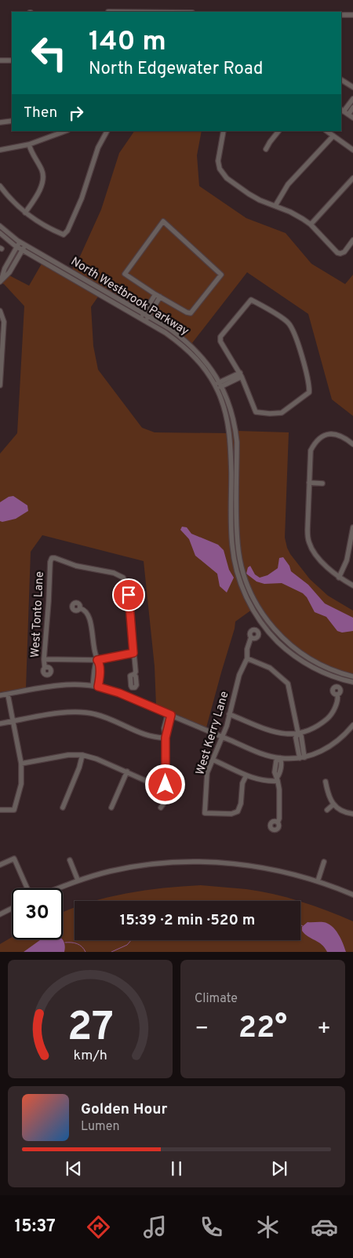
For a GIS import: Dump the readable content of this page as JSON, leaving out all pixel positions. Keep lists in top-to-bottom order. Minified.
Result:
{"streets":{"street":["North Westbrook Parkway","West Tonto Lane","West Kerry Lane"]},"page":{"turn":["140 m","North Edgewater Road"],"then":"Then","limit":"30","trip":"15:39 · 2 min · 520 m","tile":"Climate","heat":["−","22°","+"],"song":["Golden Hour","Lumen"],"tabs":"15:37","gauge":["27","km/h"]}}
